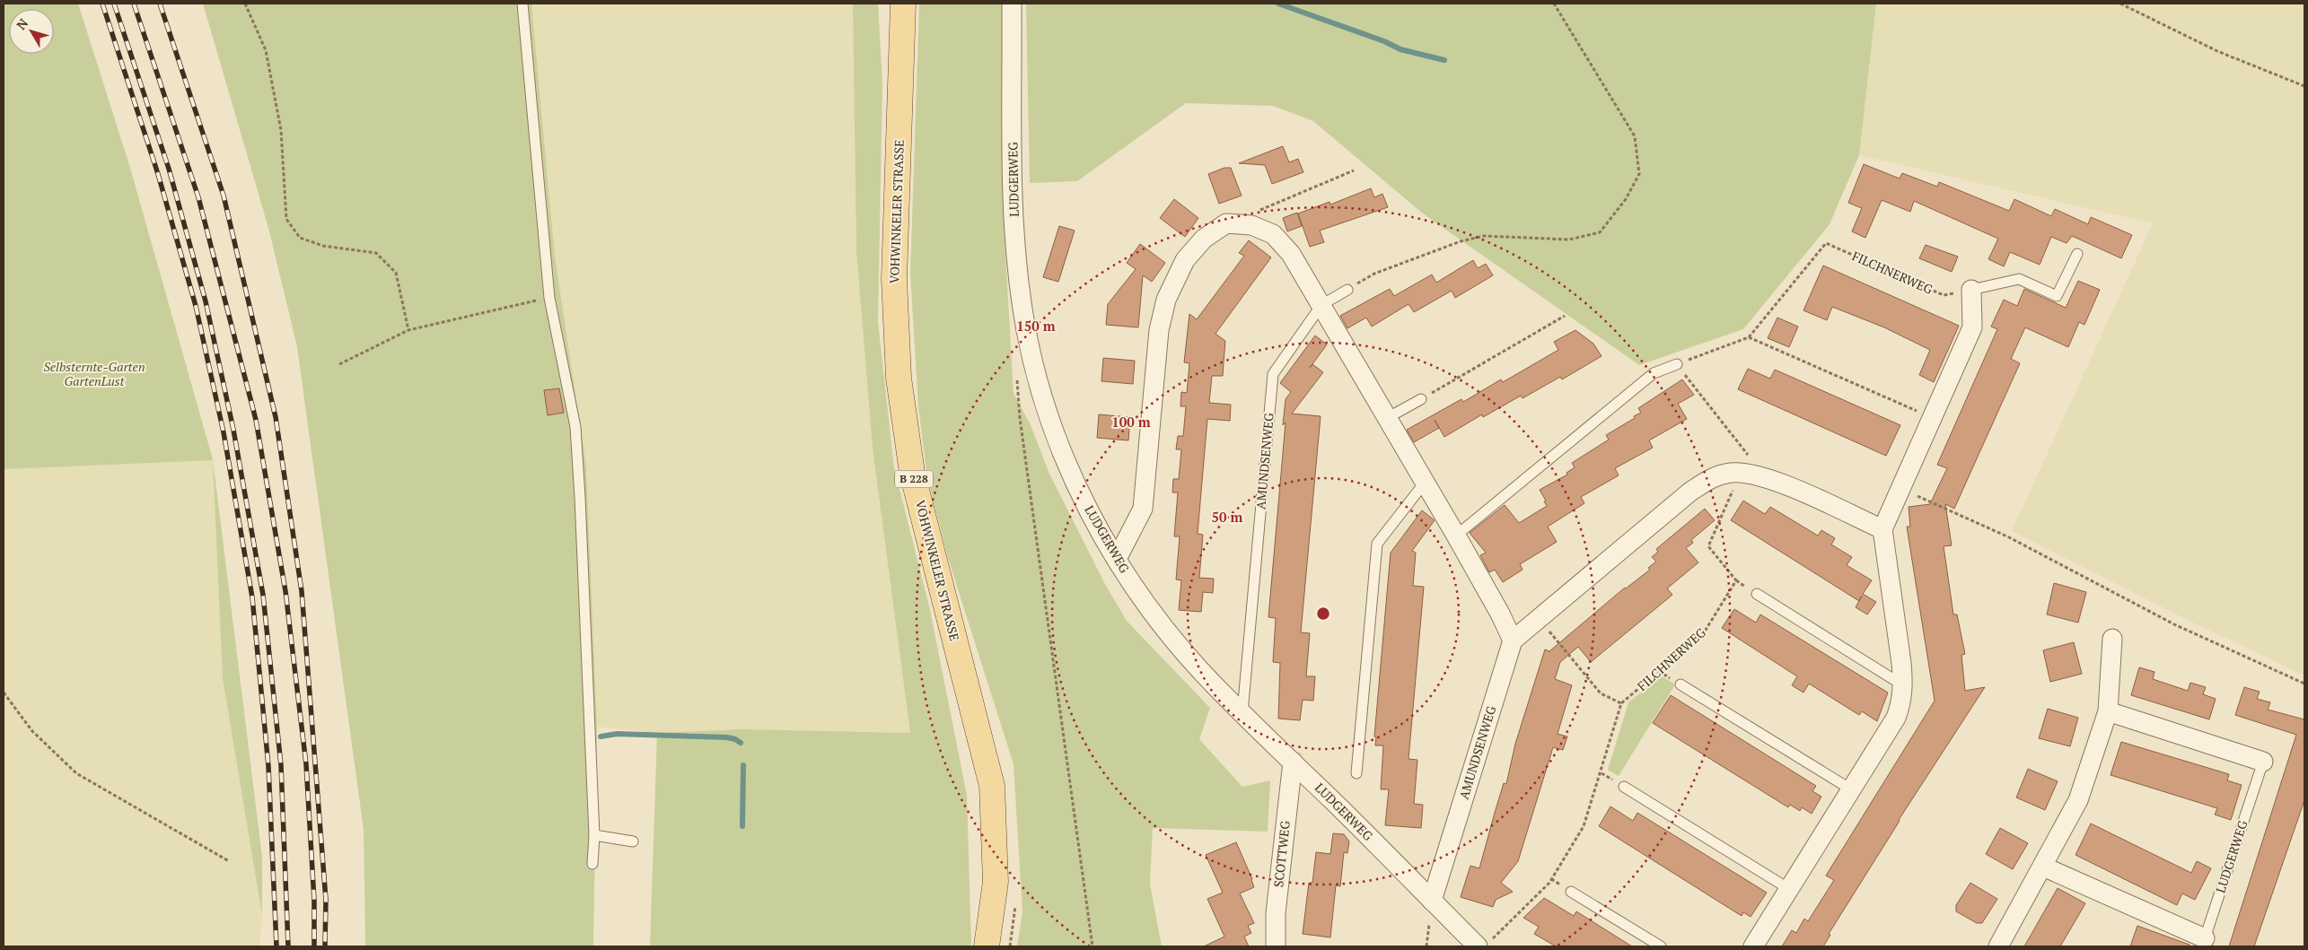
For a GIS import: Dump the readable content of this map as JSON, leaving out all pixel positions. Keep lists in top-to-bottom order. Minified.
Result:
{"streets":{"main road":["VOHWINKELER STRASSE","B 228"],"street":["LUDGERWEG","AMUNDSENWEG","SCOTTWEG"],"lane":["FILCHNERWEG"]},"crossings":[["LUDGERWEG","AMUNDSENWEG"],["LUDGERWEG","SCOTTWEG"]],"parks":["Selbsternte-Garten GartenLust"],"north":"top left","rings":["150 m","100 m","50 m"]}
